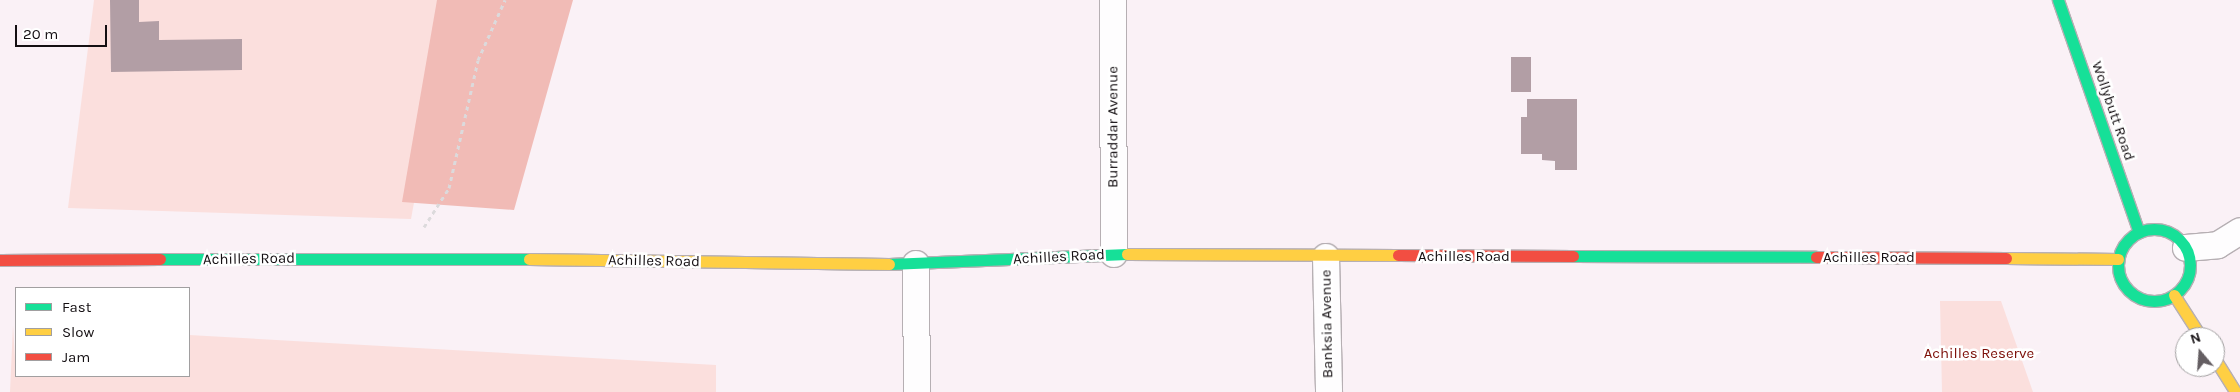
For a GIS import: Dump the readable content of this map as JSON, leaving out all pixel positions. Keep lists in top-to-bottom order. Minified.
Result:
{"streets":{"street":["Wollybutt Road","Burraddar Avenue","Achilles Road","Banksia Avenue"]},"crossings":[["Wollybutt Road","Achilles Road"],["Burraddar Avenue","Achilles Road"],["Achilles Road","Banksia Avenue"]],"parks":["Achilles Reserve"],"legend":["Fast","Slow","Jam"],"scale_bar":"20 m","north":"top"}
